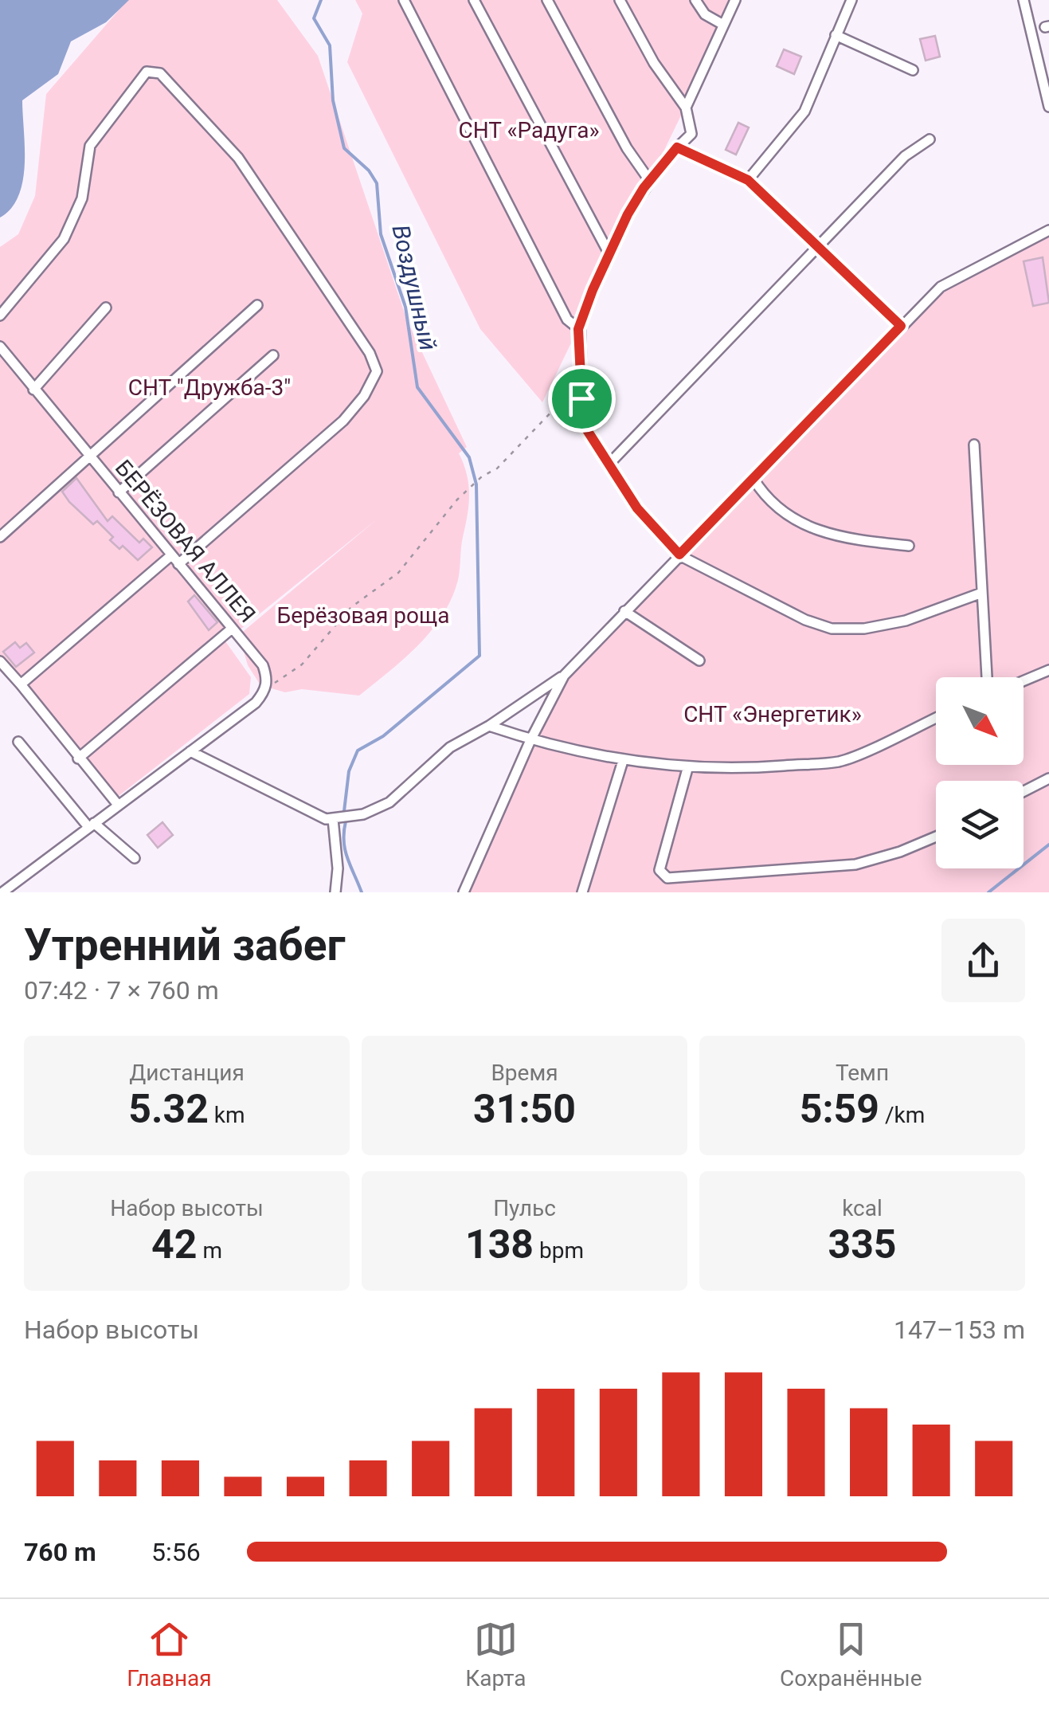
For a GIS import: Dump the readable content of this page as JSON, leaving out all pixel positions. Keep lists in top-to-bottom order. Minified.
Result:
{"streets":{"street":["БЕРЁЗОВАЯ АЛЛЕЯ"]},"water":["Воздушный"],"parks":["СНТ «Радуга»","СНТ \"Дружба-3\"","Берёзовая роща","СНТ «Энергетик»"],"north":"bottom right","page":{"heading":["Утренний забег","07:42 · 7 × 760 m"],"stats":[["Дистанция","5.32 km"],["Время","31:50"],["Темп","5:59 /km"],["Набор высоты","42 m"],["Пульс","138 bpm"],["kcal","335"]],"chart":["Набор высоты","147–153 m"],"list":[{"name":"760 m","note":"5:56"}],"tabs":["Главная","Карта","Сохранённые"]}}
